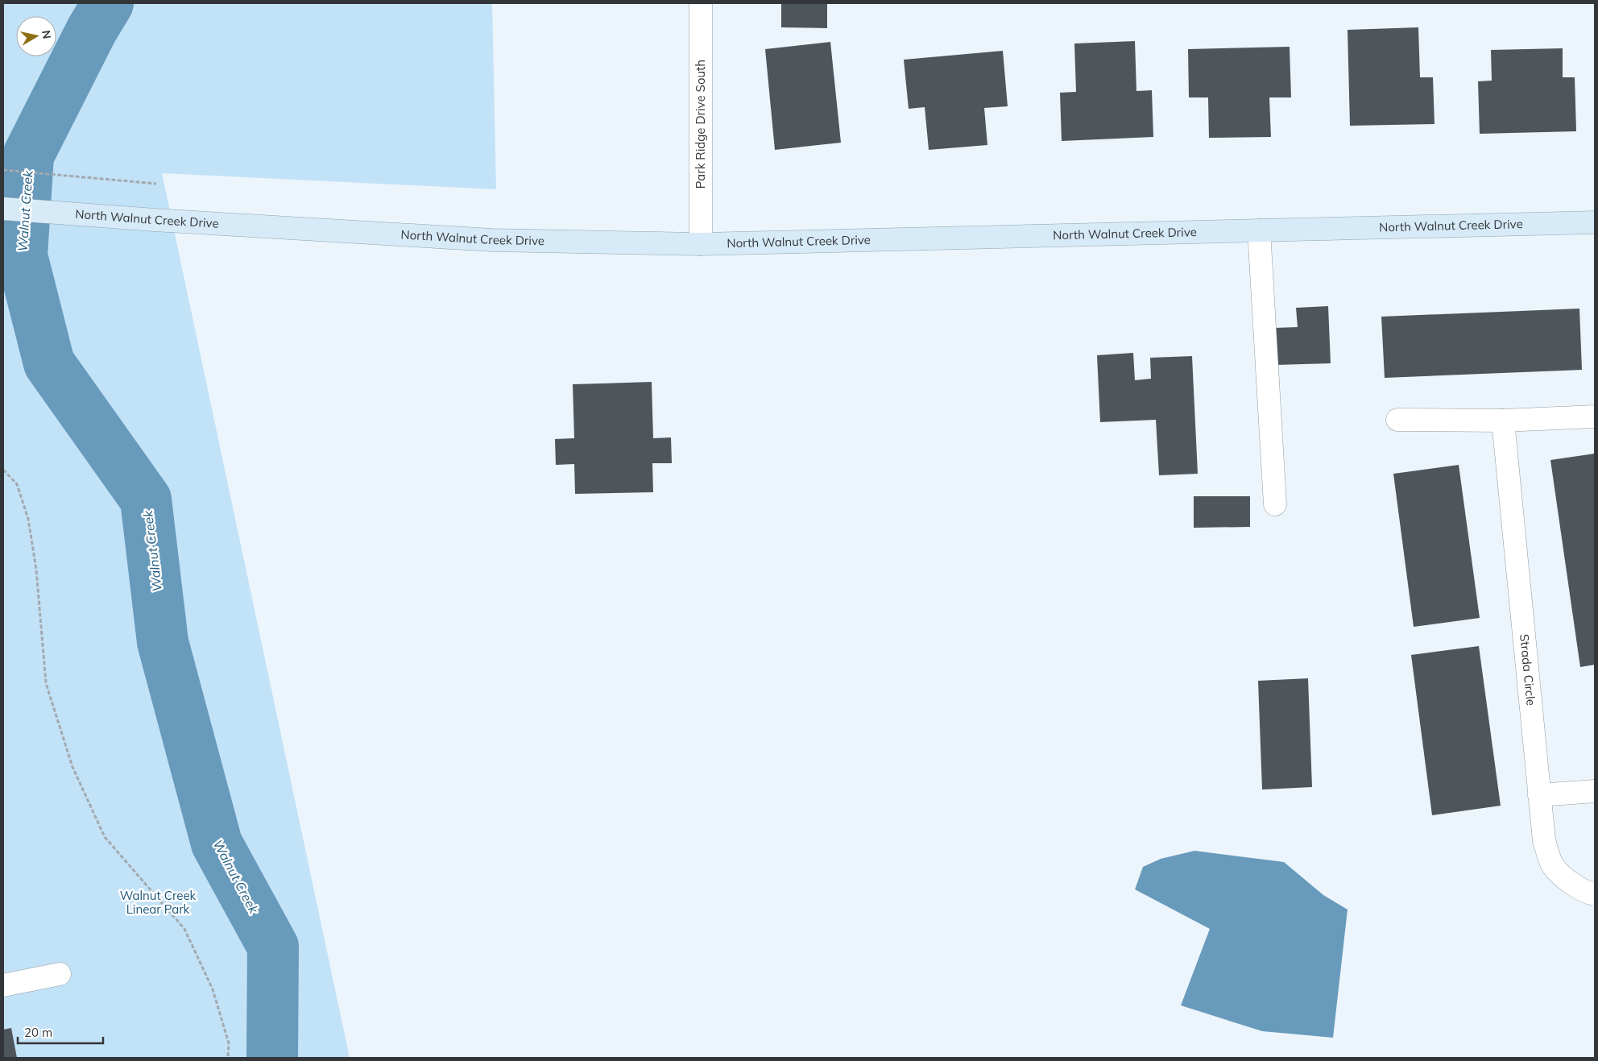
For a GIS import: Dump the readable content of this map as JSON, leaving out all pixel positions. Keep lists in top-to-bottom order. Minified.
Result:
{"streets":{"main road":["North Walnut Creek Drive"],"street":["Park Ridge Drive South","Strada Circle"]},"crossings":[["Park Ridge Drive South","North Walnut Creek Drive"]],"water":["Walnut Creek"],"parks":["Walnut Creek Linear Park"],"scale_bar":"20 m","north":"right"}
